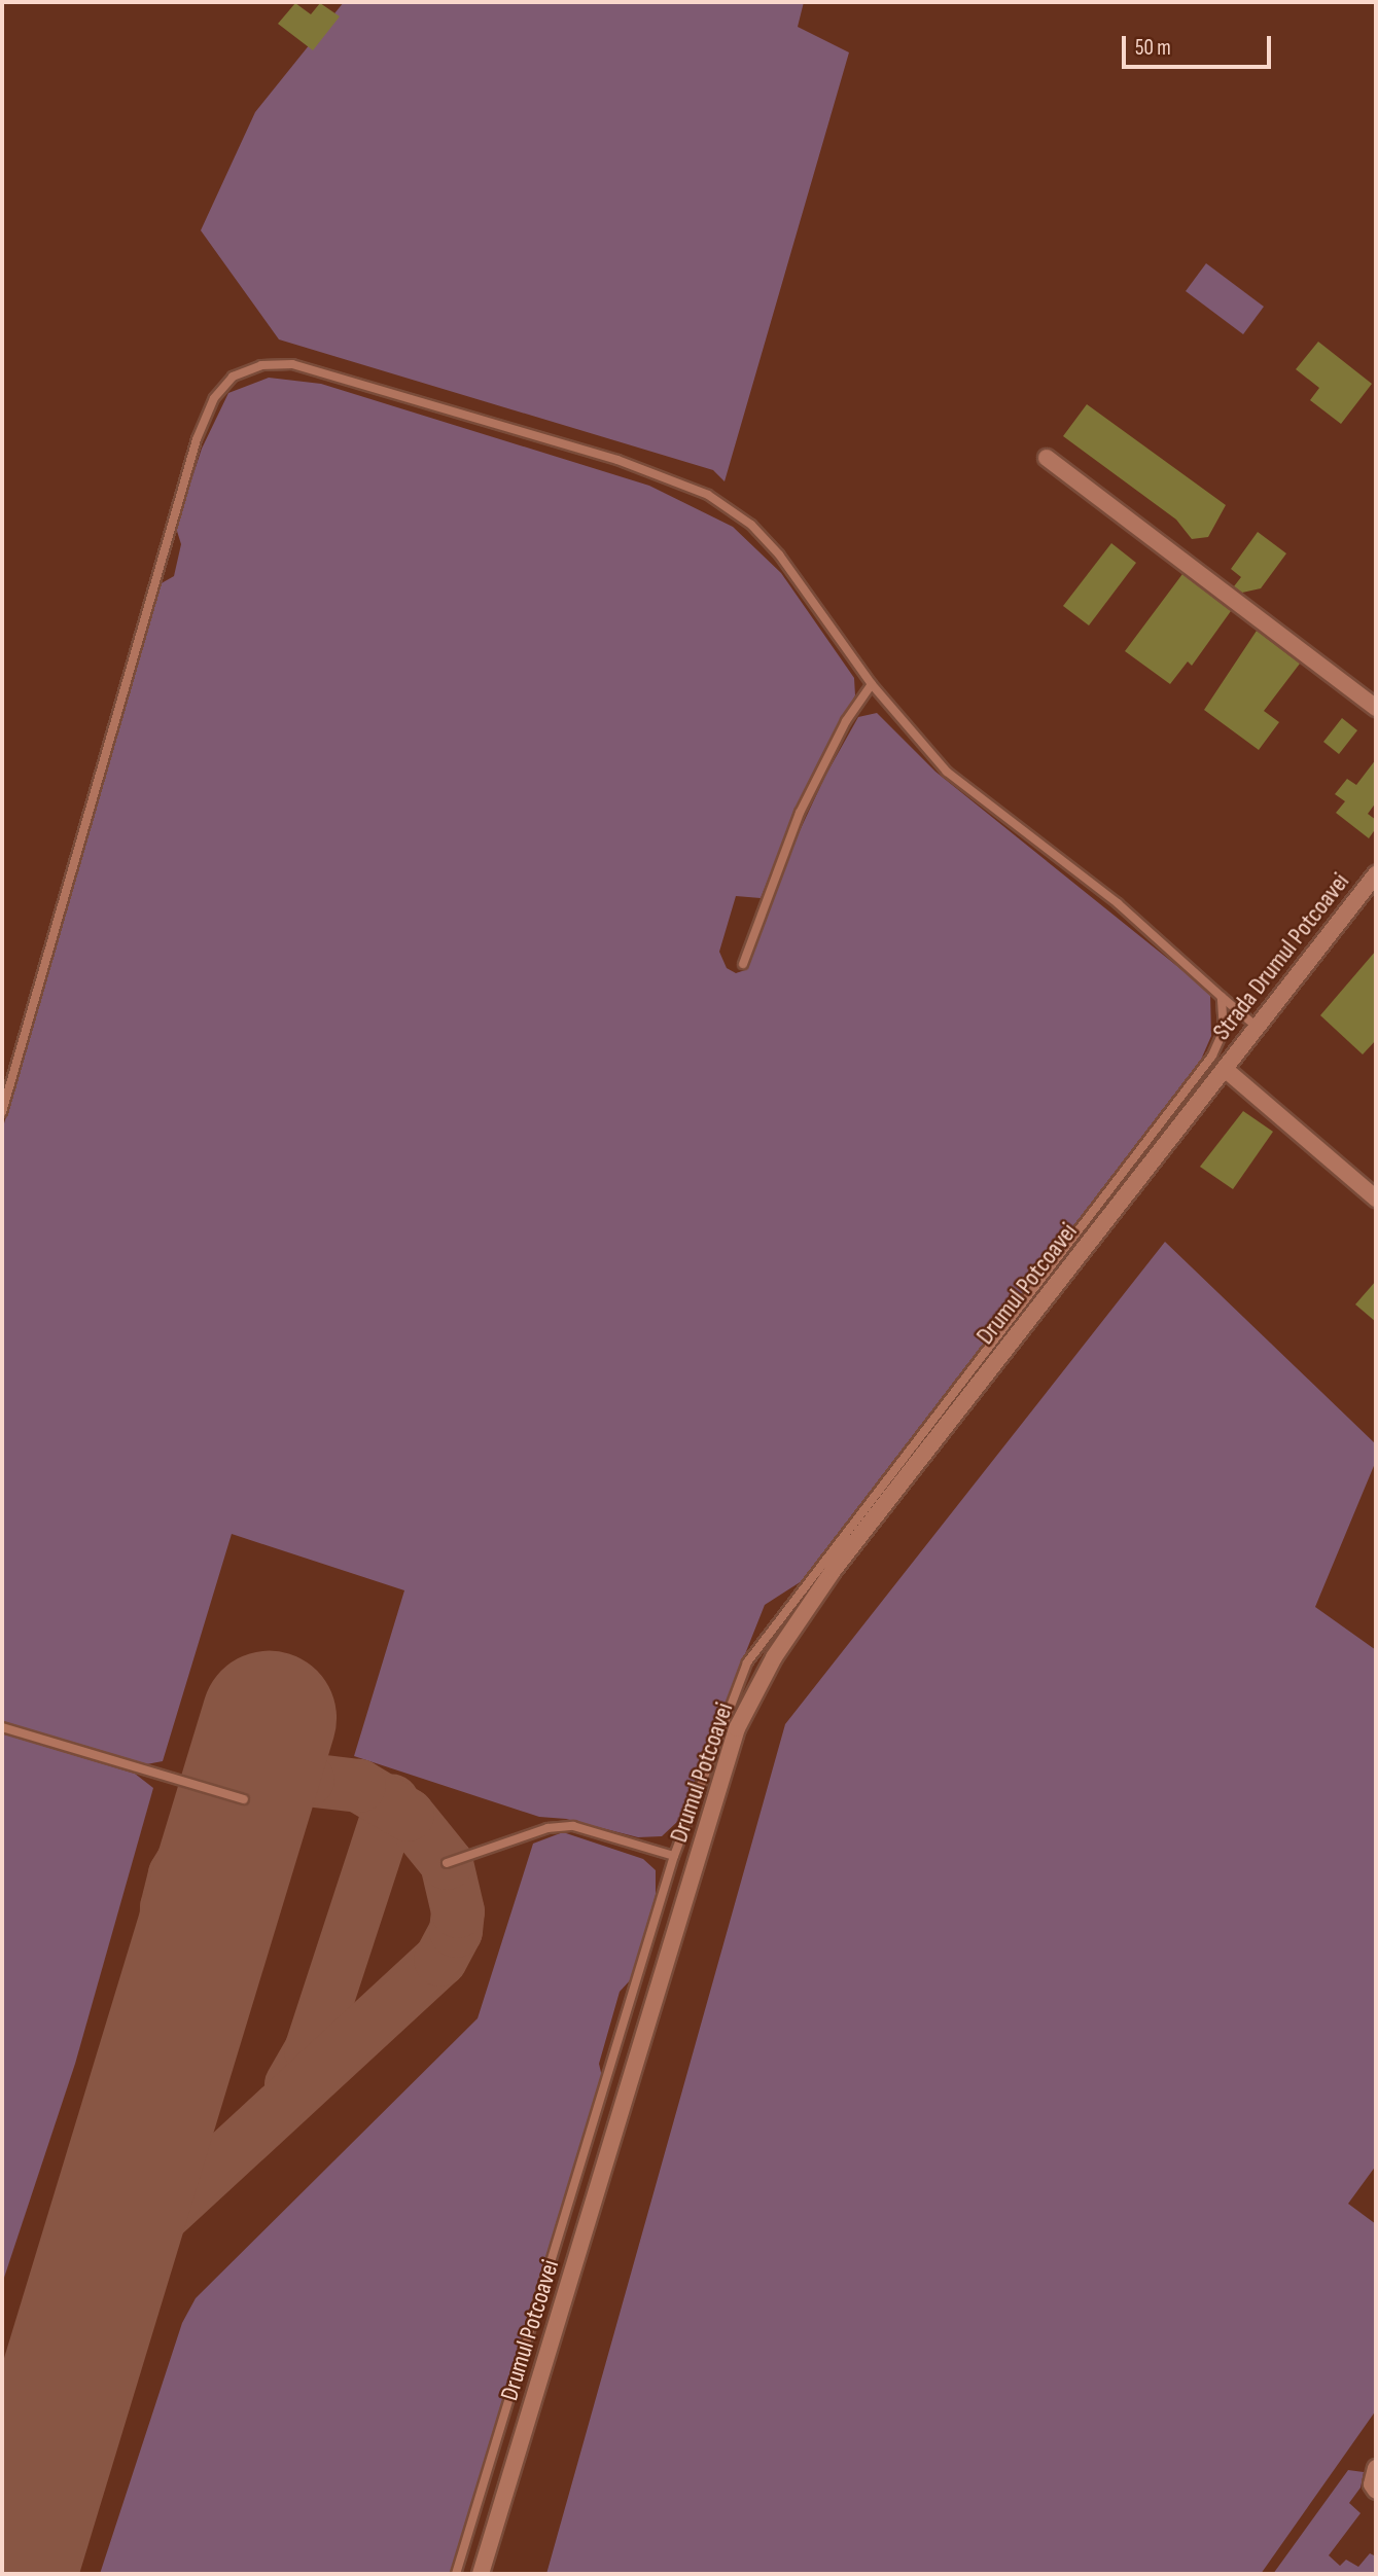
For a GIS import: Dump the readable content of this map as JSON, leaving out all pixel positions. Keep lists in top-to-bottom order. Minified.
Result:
{"streets":{"street":["Strada Drumul Potcoavei","Drumul Potcoavei"]},"crossings":[["Strada Drumul Potcoavei","Drumul Potcoavei"]],"scale_bar":"50 m"}
